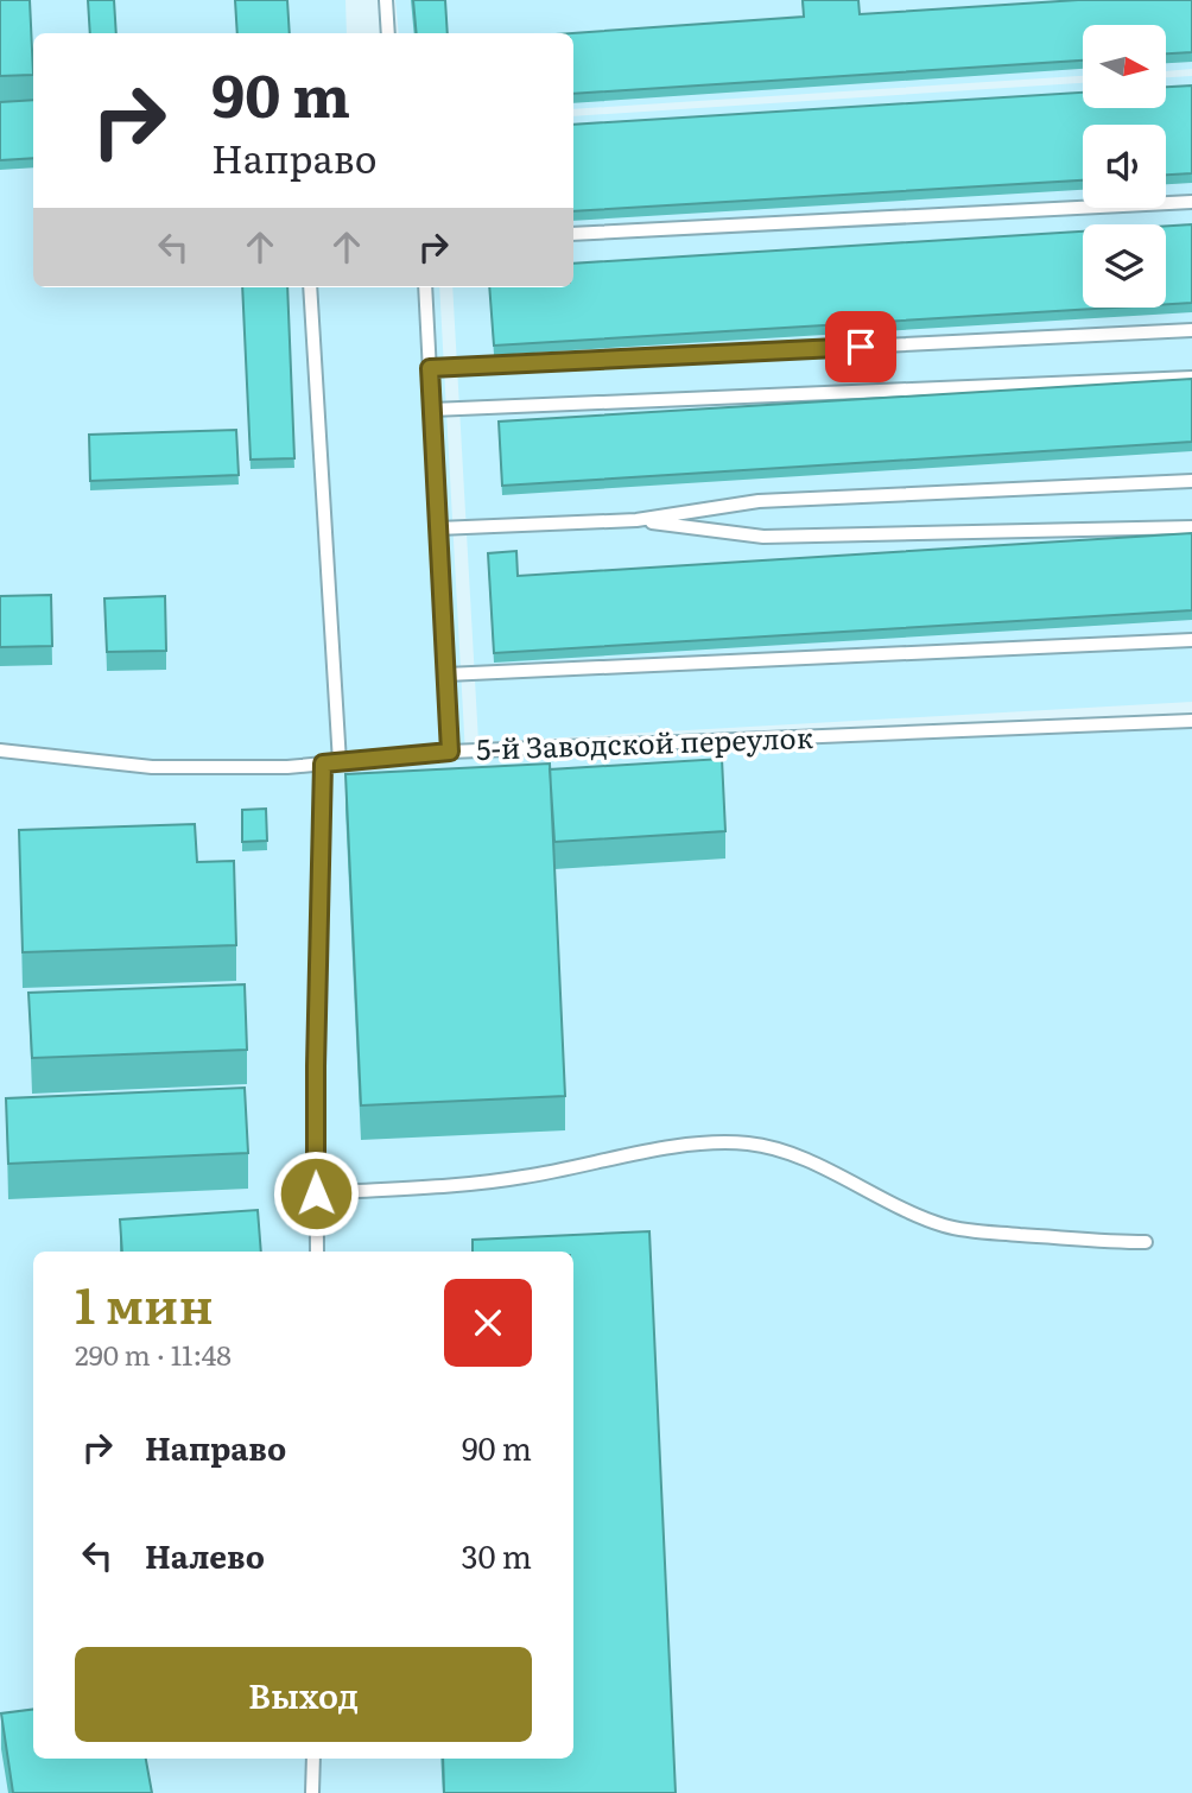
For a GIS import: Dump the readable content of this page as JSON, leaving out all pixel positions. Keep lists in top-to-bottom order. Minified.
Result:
{"streets":{"lane":["5-й Заводской переулок"]},"north":"right","page":{"turn":["90 m","Направо"],"heading":["1 мин","290 m · 11:48"],"list":[{"name":"Направо","value":"90 m"},{"name":"Налево","value":"30 m"}],"buttons":"Выход"}}
